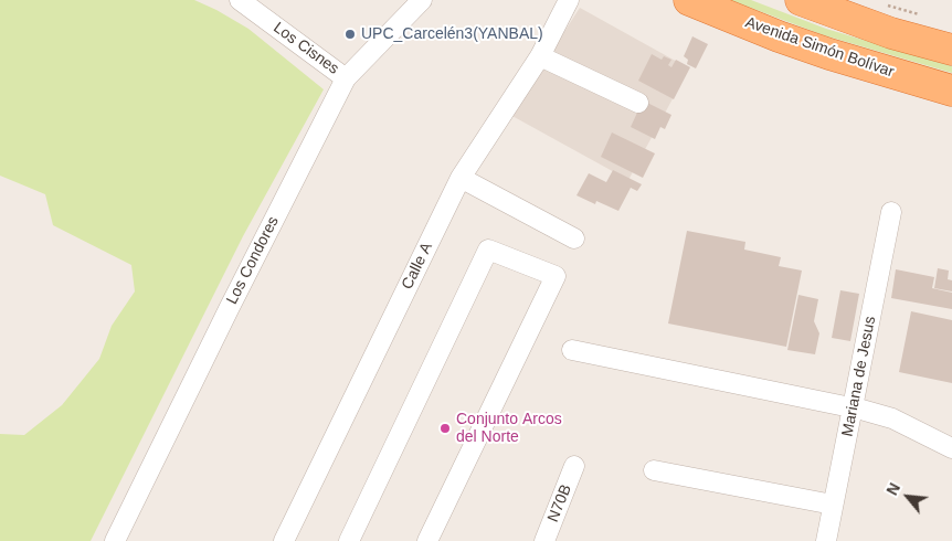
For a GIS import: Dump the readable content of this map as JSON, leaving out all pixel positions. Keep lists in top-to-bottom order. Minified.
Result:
{"streets":{"highway":["Avenida Simón Bolívar"],"street":["Los Cisnes","Los Condores","Calle A","Mariana de Jesus","N70B"]},"crossings":[["Los Cisnes","Los Condores"]],"places":["UPC_Carcelén3(YANBAL)","Conjunto Arcos del Norte"],"north":"top left"}
